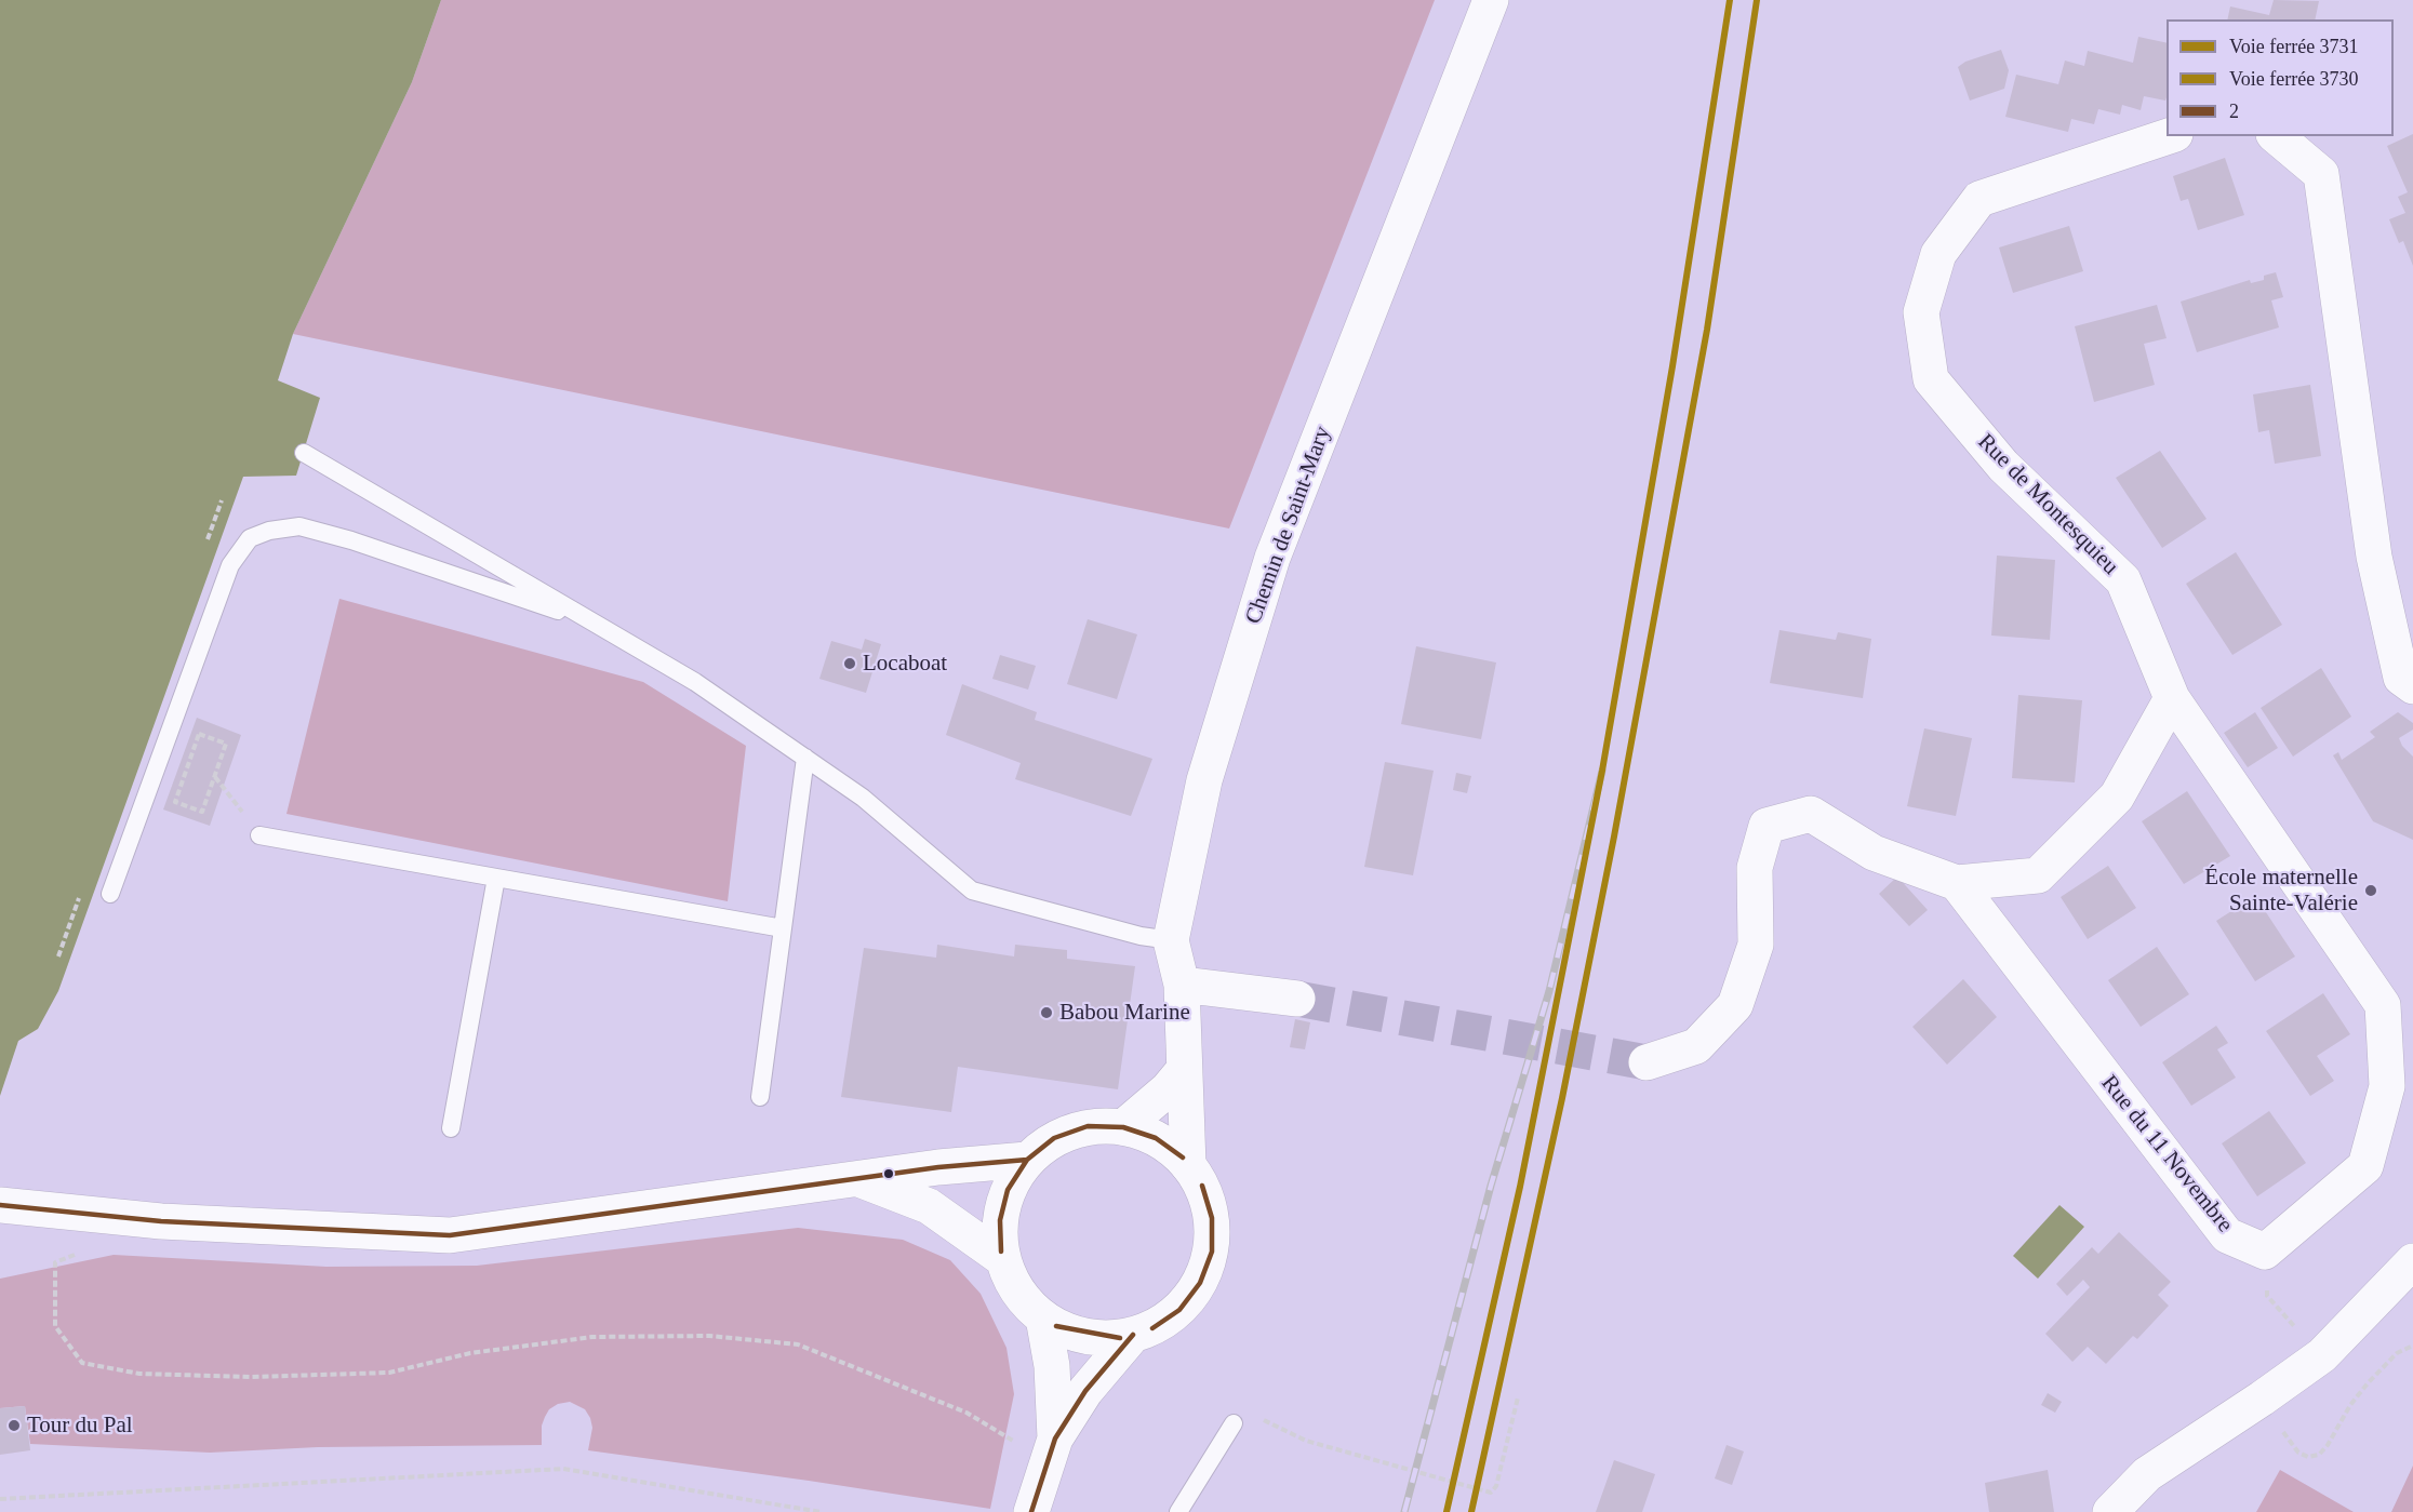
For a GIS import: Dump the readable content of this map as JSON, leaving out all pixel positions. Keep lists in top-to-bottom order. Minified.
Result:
{"streets":{"street":["Rue de Montesquieu","Chemin de Saint-Mary","Rue du 11 Novembre"]},"crossings":[["Rue de Montesquieu","Rue du 11 Novembre"]],"places":["Locaboat","École maternelle Sainte-Valérie","Babou Marine","Tour du Pal"],"lines":["rail line 3731","rail line 3730","transit line 2"],"legend":["Voie ferrée 3731","Voie ferrée 3730","2"]}
